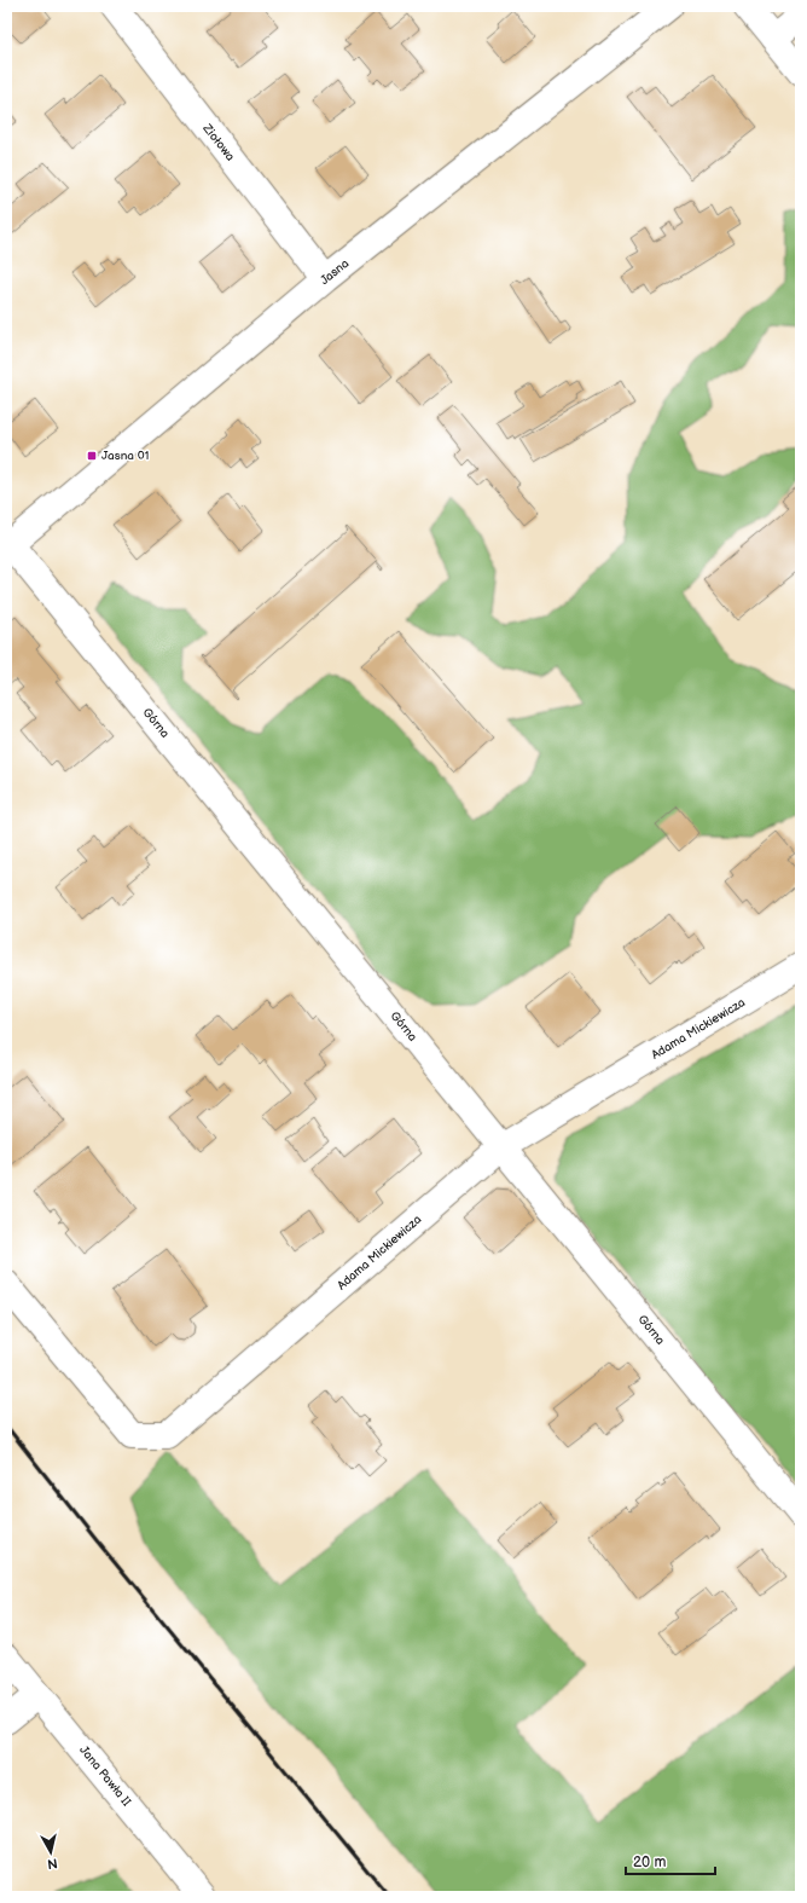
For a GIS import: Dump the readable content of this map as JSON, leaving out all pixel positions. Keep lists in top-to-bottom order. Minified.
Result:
{"streets":{"street":["Ziołowa","Jasna","Górna","Adama Mickiewicza","Jana Pawła II"]},"crossings":[["Ziołowa","Jasna"],["Jasna","Górna"],["Górna","Adama Mickiewicza"]],"places":{"transit":["Jasna 01"]},"scale_bar":"20 m","north":"bottom"}
